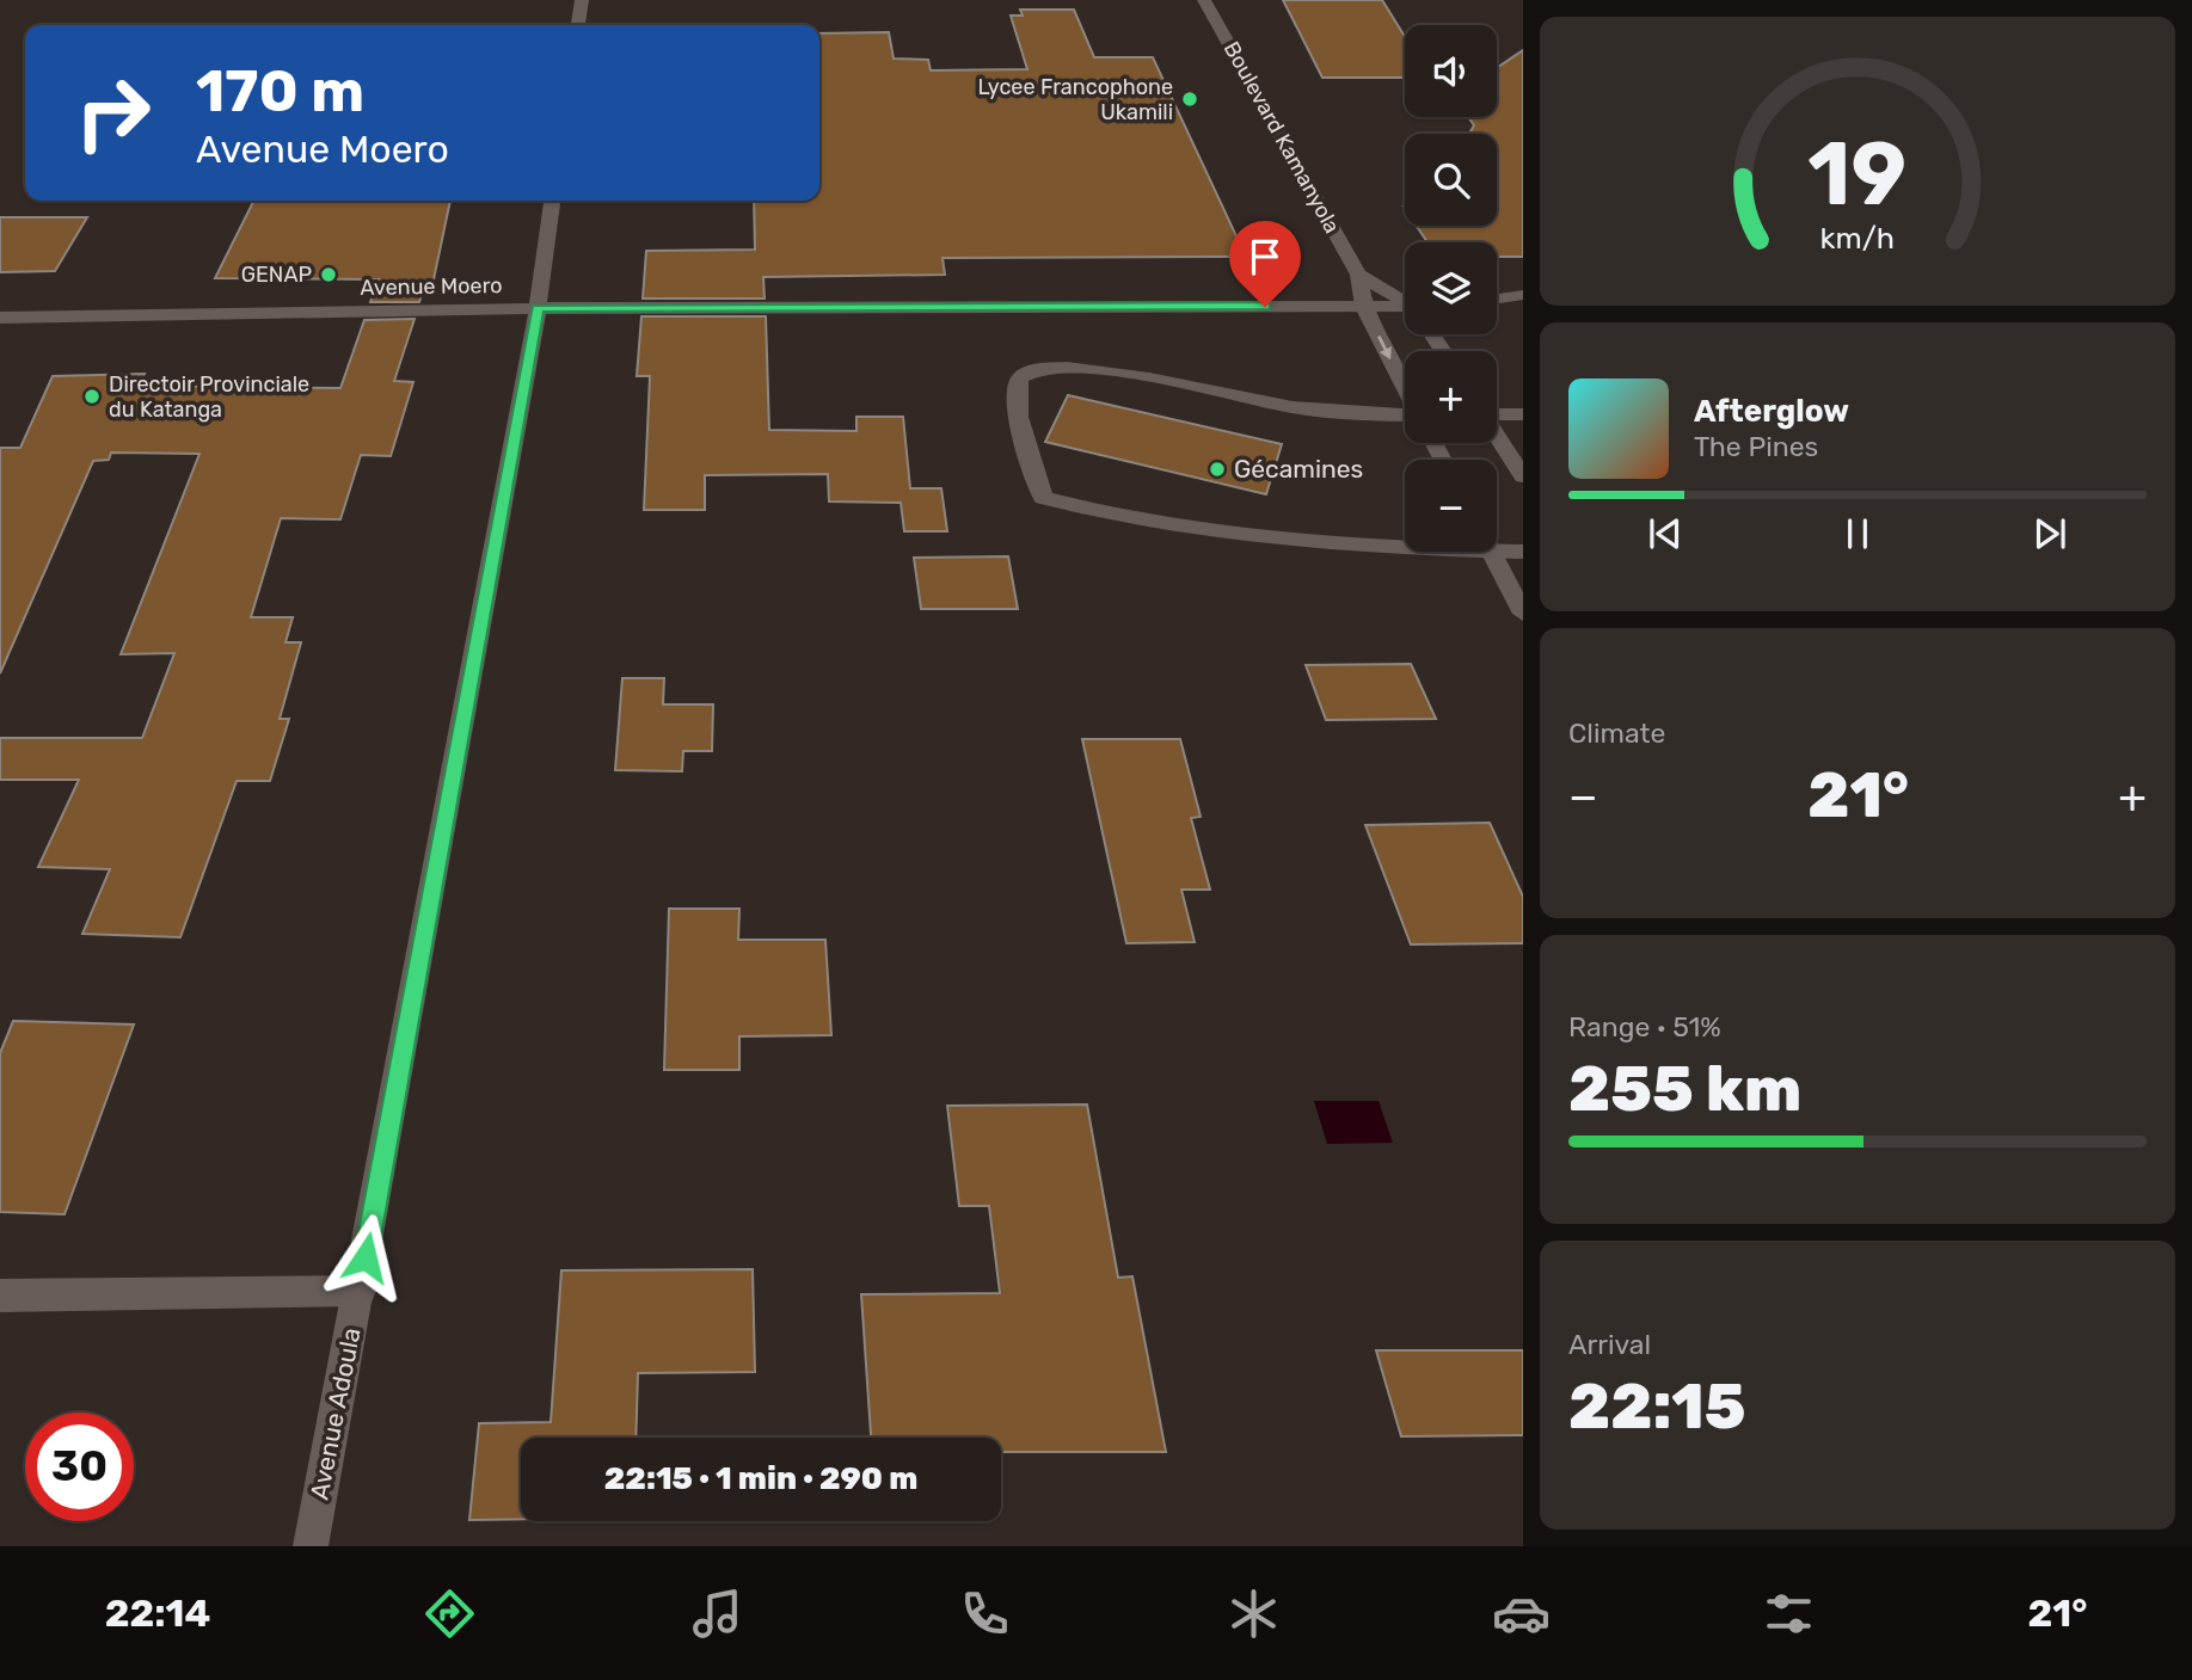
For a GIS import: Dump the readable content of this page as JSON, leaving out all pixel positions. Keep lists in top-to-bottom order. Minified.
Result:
{"streets":{"street":["Boulevard Kamanyola","Avenue Moero","Avenue Adoula"]},"crossings":[["Boulevard Kamanyola","Avenue Moero"],["Avenue Moero","Avenue Adoula"]],"places":["Lycee Francophone Ukamili","GENAP","Directoir Provinciale du Katanga","Gécamines"],"page":{"map_buttons":["+","−"],"turn":["170 m","Avenue Moero"],"song":["Afterglow","The Pines"],"tile":["Climate",["Range · 51%","255 km"],["Arrival","22:15"]],"heat":["−","21°","+"],"limit":"30","trip":"22:15 · 1 min · 290 m","tabs":["22:14","21°"],"gauge":["19","km/h"]}}
